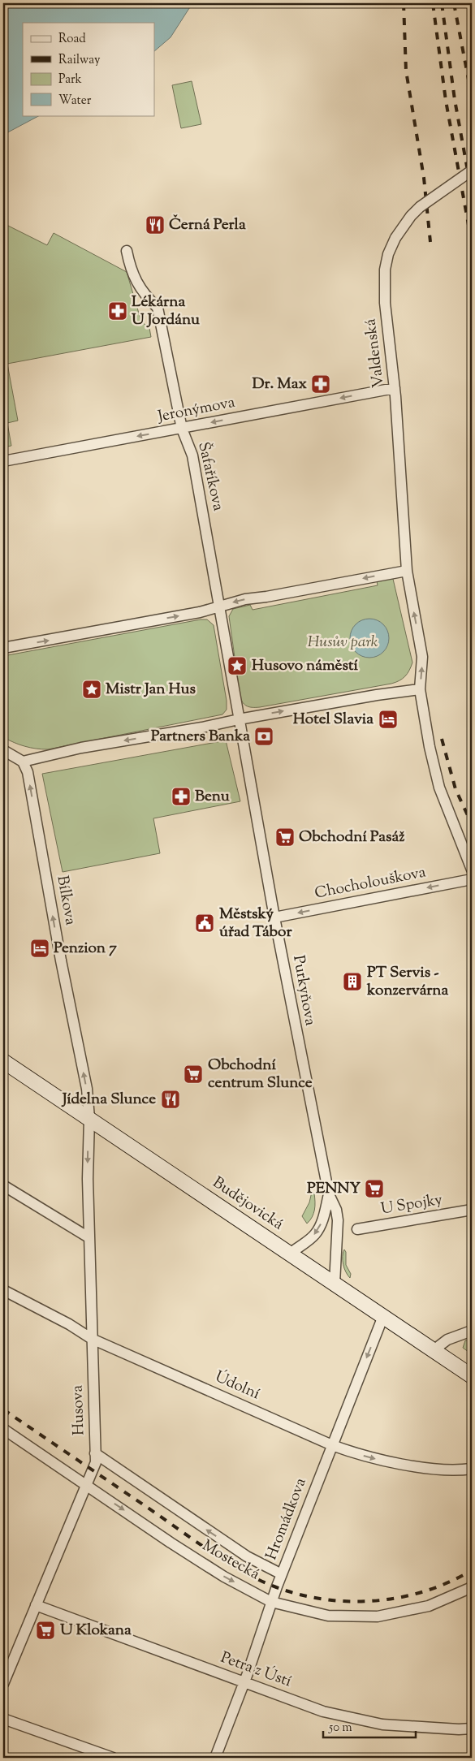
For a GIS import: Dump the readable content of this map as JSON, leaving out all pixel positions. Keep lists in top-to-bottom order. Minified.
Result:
{"streets":{"main road":["Budějovická"],"street":["Valdenská","Jeronýmova","Šafaříkova","Chocholouškova","Bílkova","Purkyňova","U Spojky","Údolní","Husova","Hromádkova","Mostecká","Petra z Ústí"]},"crossings":[["Valdenská","Jeronýmova"],["Jeronýmova","Šafaříkova"],["Chocholouškova","Purkyňova"],["Bílkova","Budějovická"],["Bílkova","Husova"],["Purkyňova","Budějovická"],["Budějovická","Husova"],["Budějovická","Hromádkova"],["Údolní","Husova"],["Údolní","Hromádkova"],["Husova","Mostecká"],["Husova","Petra z Ústí"],["Hromádkova","Mostecká"],["Hromádkova","Petra z Ústí"]],"one_way":["Jeronýmova","Chocholouškova","Bílkova"],"parks":["Husův park"],"places":{"restaurant":["Černá Perla","Jídelna Slunce"],"pharmacy":["Lékárna U Jordánu","Dr. Max","Benu"],"place":["Husovo náměstí","Mistr Jan Hus"],"hotel":["Hotel Slavia","Penzion 7"],"bank":["Partners Banka"],"supermarket":["Obchodní Pasáž","Obchodní centrum Slunce","PENNY","U Klokana"],"public building":["Městský úřad Tábor"],"building":["PT Servis - konzervárna"]},"legend":["Road","Railway","Park","Water"],"scale_bar":"50 m"}
